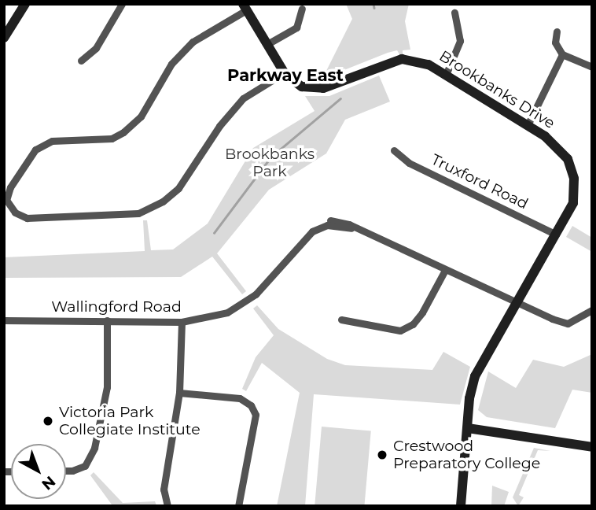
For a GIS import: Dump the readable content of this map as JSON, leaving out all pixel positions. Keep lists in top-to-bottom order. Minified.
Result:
{"streets":{"street":["Brookbanks Drive","Truxford Road","Wallingford Road"]},"crossings":[["Brookbanks Drive","Truxford Road"],["Brookbanks Drive","Wallingford Road"]],"districts":["Parkway East"],"parks":["Brookbanks Park"],"places":["Victoria Park Collegiate Institute","Crestwood Preparatory College"],"north":"bottom right"}
